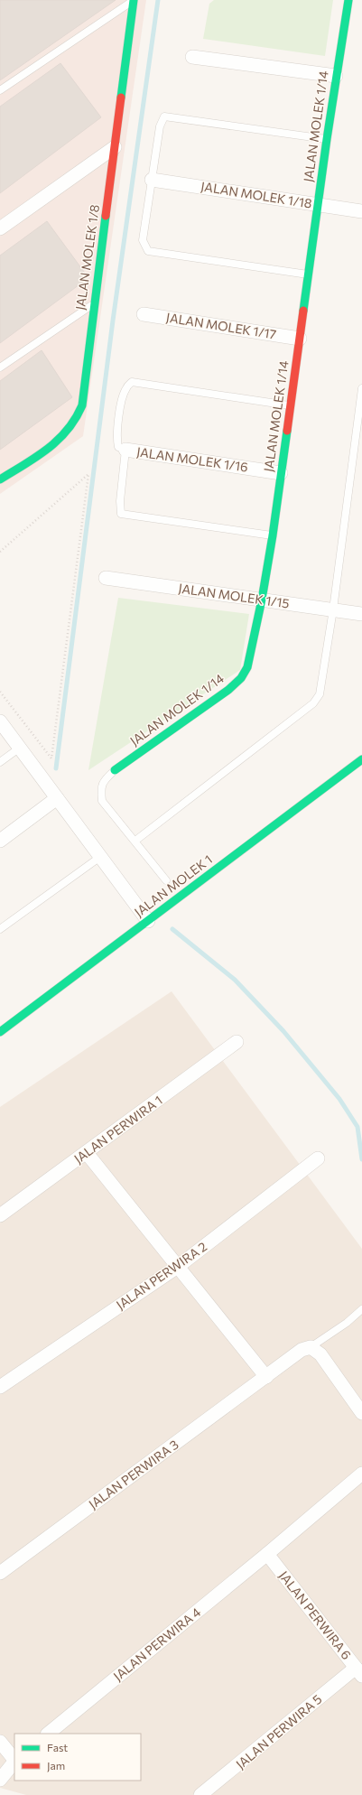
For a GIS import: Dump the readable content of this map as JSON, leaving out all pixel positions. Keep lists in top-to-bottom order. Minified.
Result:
{"streets":{"street":["JALAN MOLEK 1/14","JALAN MOLEK 1/18","JALAN MOLEK 1/8","JALAN MOLEK 1/17","JALAN MOLEK 1/16","JALAN MOLEK 1/15","JALAN MOLEK 1","JALAN PERWIRA 1","JALAN PERWIRA 2","JALAN PERWIRA 3","JALAN PERWIRA 6","JALAN PERWIRA 4","JALAN PERWIRA 5"]},"crossings":[["JALAN MOLEK 1/14","JALAN MOLEK 1/18"],["JALAN MOLEK 1/14","JALAN MOLEK 1/17"],["JALAN MOLEK 1/14","JALAN MOLEK 1/16"],["JALAN MOLEK 1/14","JALAN MOLEK 1/15"],["JALAN PERWIRA 6","JALAN PERWIRA 4"],["JALAN PERWIRA 6","JALAN PERWIRA 5"]],"legend":["Fast","Jam"]}
